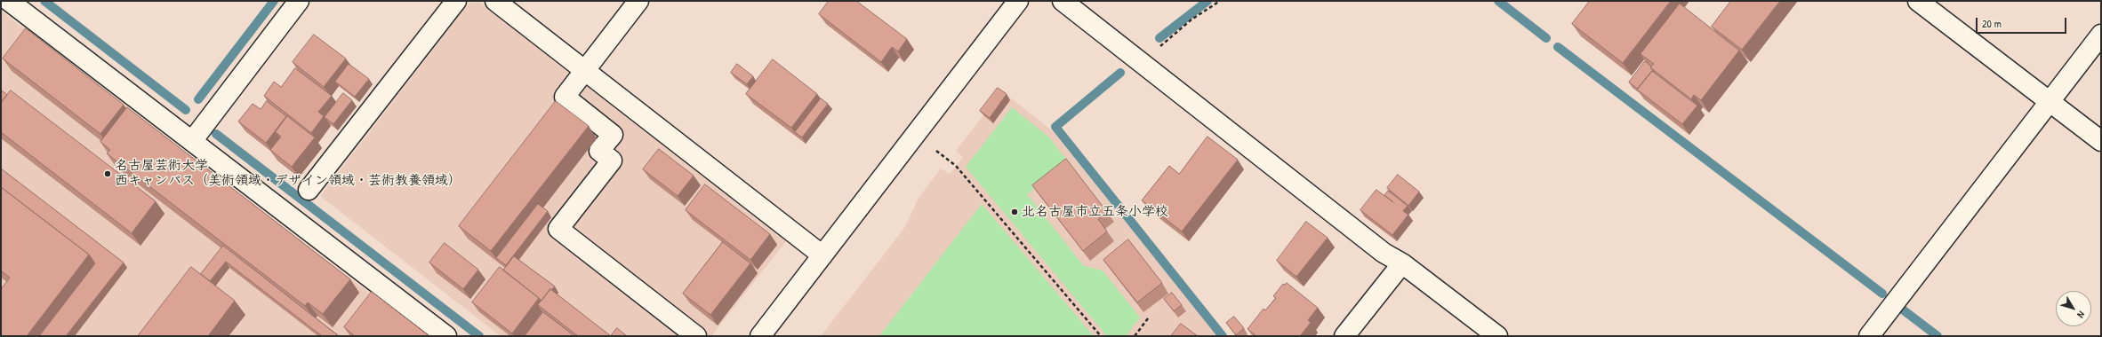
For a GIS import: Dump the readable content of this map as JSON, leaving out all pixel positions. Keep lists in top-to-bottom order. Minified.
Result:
{"places":["名古屋芸術大学 西キャンパス（美術領域・デザイン領域・芸術教養領域）","北名古屋市立五条小学校"],"scale_bar":"20 m","north":"bottom right"}
